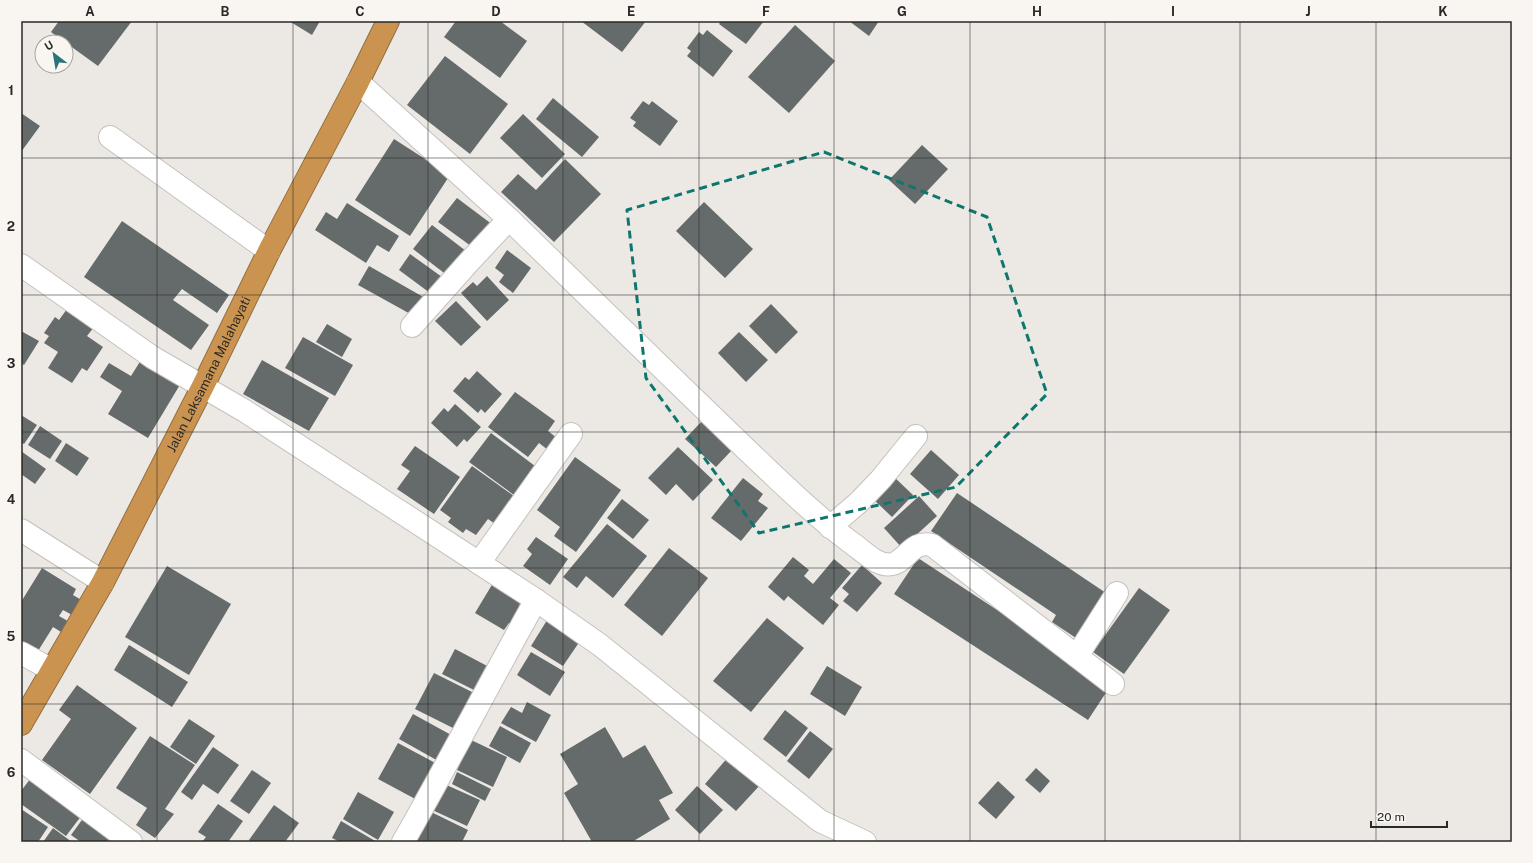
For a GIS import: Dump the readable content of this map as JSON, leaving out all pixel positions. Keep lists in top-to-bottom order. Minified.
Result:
{"streets":{"highway":["Jalan Laksamana Malahayati"]},"scale_bar":"20 m","north":"top left","grid":{"columns":["A","B","C","D","E","F","G","H","I","J","K"],"rows":["1","2","3","4","5","6"]}}
